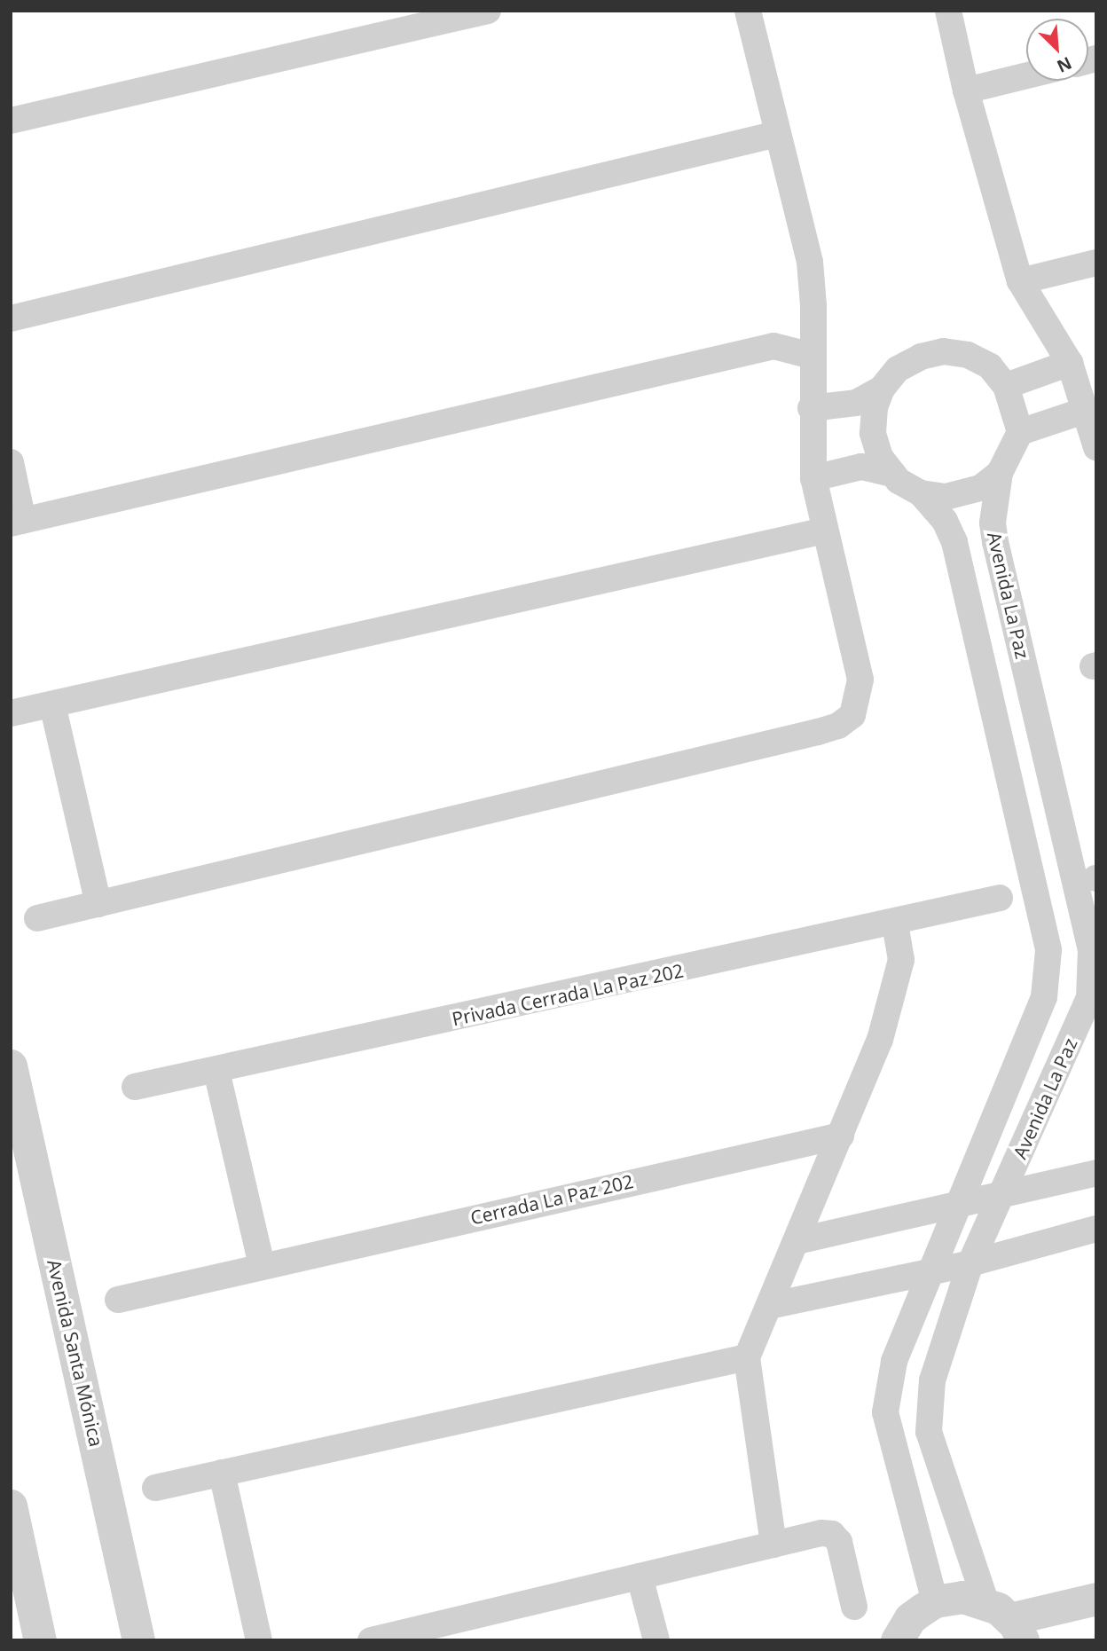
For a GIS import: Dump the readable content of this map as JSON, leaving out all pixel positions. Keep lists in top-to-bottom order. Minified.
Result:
{"streets":{"street":["Avenida La Paz","Privada Cerrada La Paz 202","Cerrada La Paz 202","Avenida Santa Mónica"]},"north":"bottom right"}
